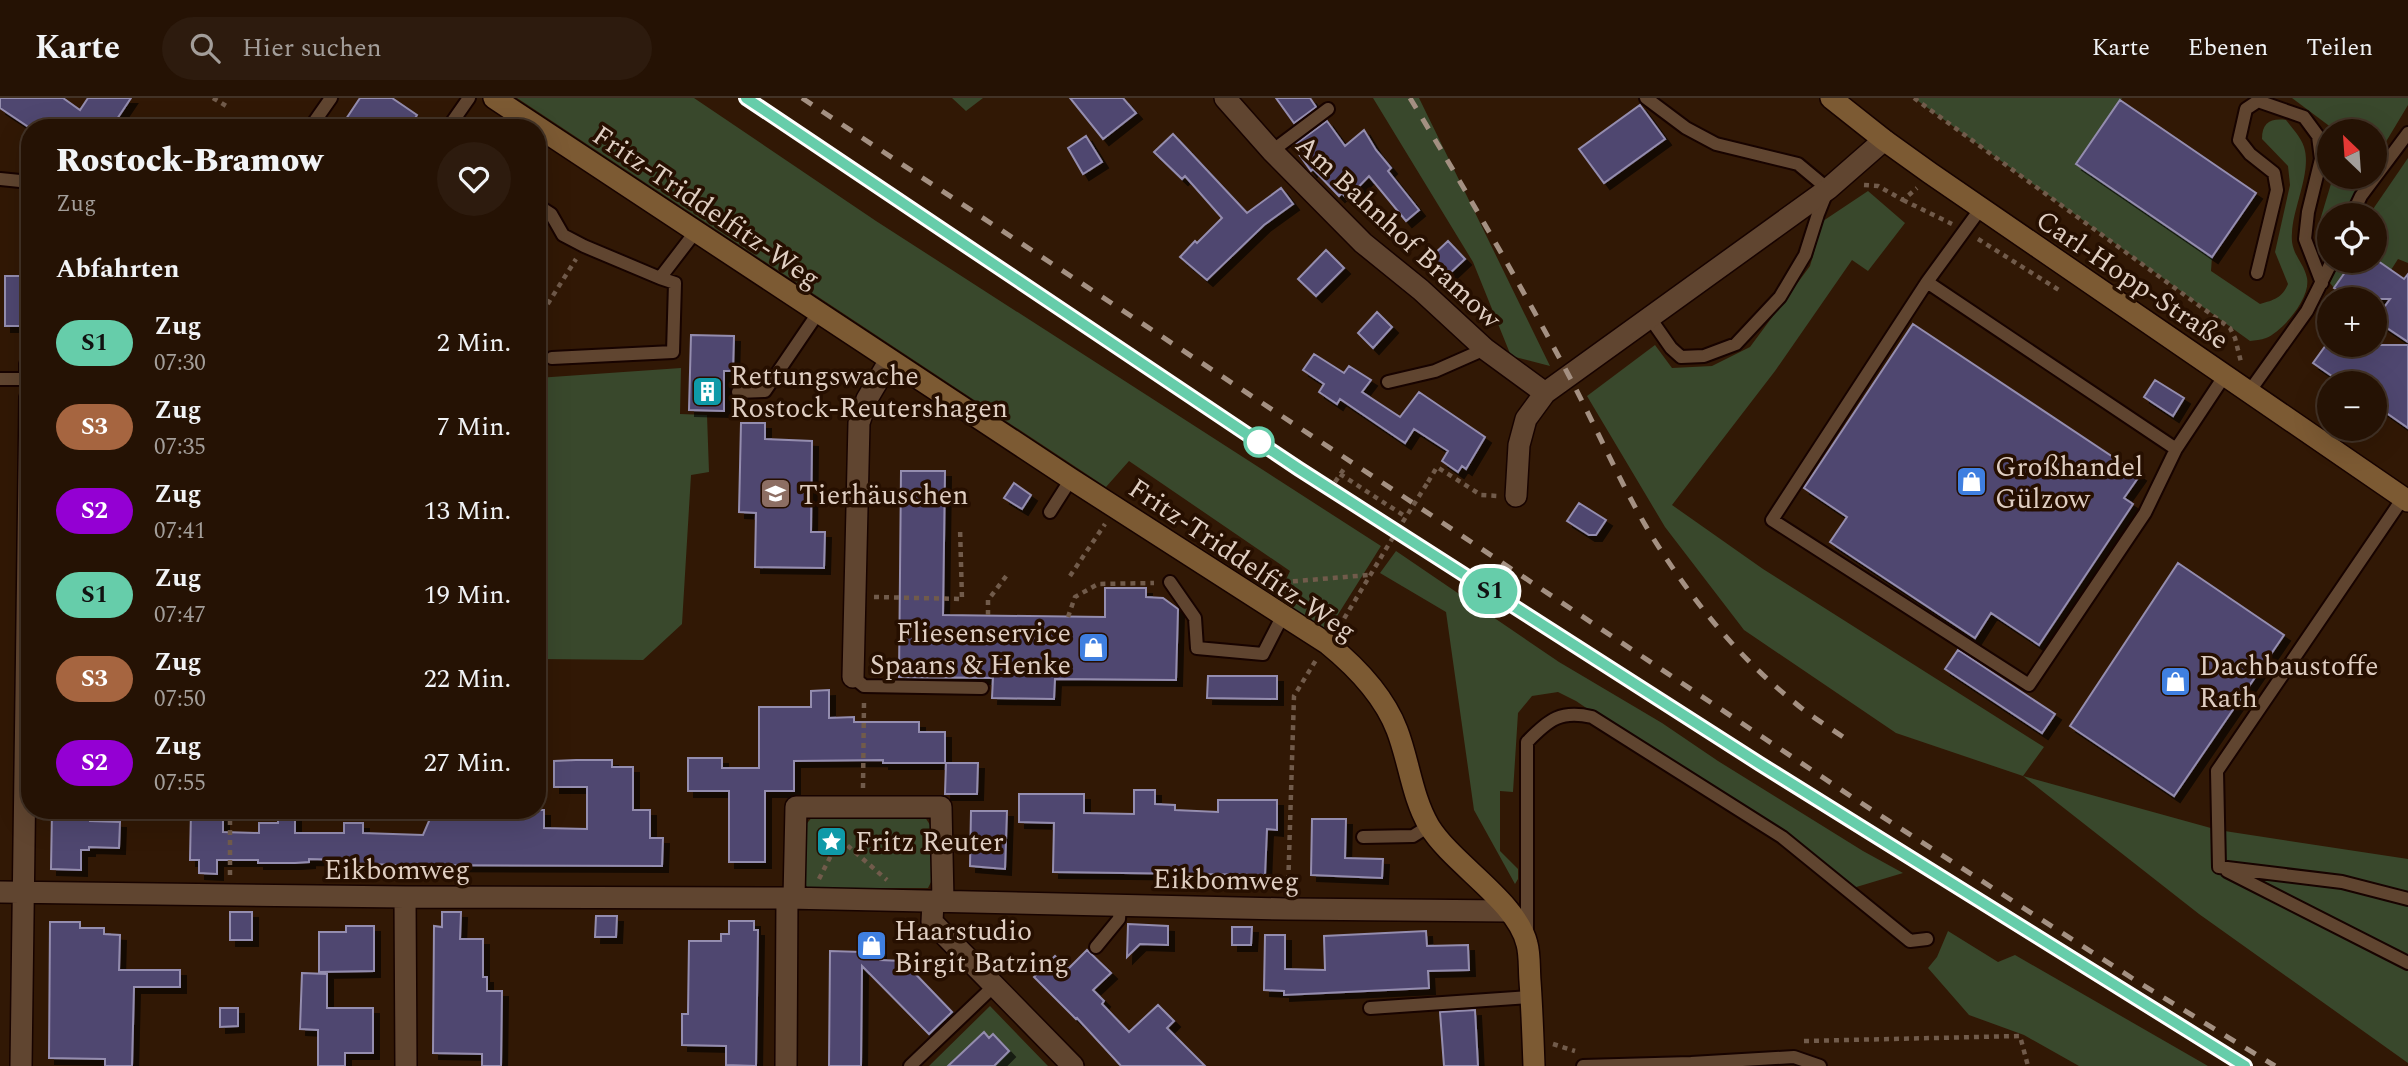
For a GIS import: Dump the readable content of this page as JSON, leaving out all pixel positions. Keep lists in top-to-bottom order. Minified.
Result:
{"streets":{"street":["Fritz-Triddelfitz-Weg","Am Bahnhof Bramow","Carl-Hopp-Straße","Eikbomweg"]},"crossings":[["Fritz-Triddelfitz-Weg","Eikbomweg"]],"places":{"building":["Rettungswache Rostock-Reutershagen"],"shop":["Großhandel Gülzow","Fliesenservice Spaans & Henke","Dachbaustoffe Rath","Haarstudio Birgit Batzing"],"school or university":["Tierhäuschen"],"place":["Fritz Reuter"]},"north":"top left","page":{"header":"Karte","search":"Hier suchen","nav":["Karte","Ebenen","Teilen"],"on_map":"S1","map_buttons":["+","−"],"heading":[["Rostock-Bramow","Zug"],"Abfahrten"],"list":[{"mark":"S1","name":"Zug","note":"07:30","value":"2 Min."},{"mark":"S3","name":"Zug","note":"07:35","value":"7 Min."},{"mark":"S2","name":"Zug","note":"07:41","value":"13 Min."},{"mark":"S1","name":"Zug","note":"07:47","value":"19 Min."},{"mark":"S3","name":"Zug","note":"07:50","value":"22 Min."},{"mark":"S2","name":"Zug","note":"07:55","value":"27 Min."}]}}
